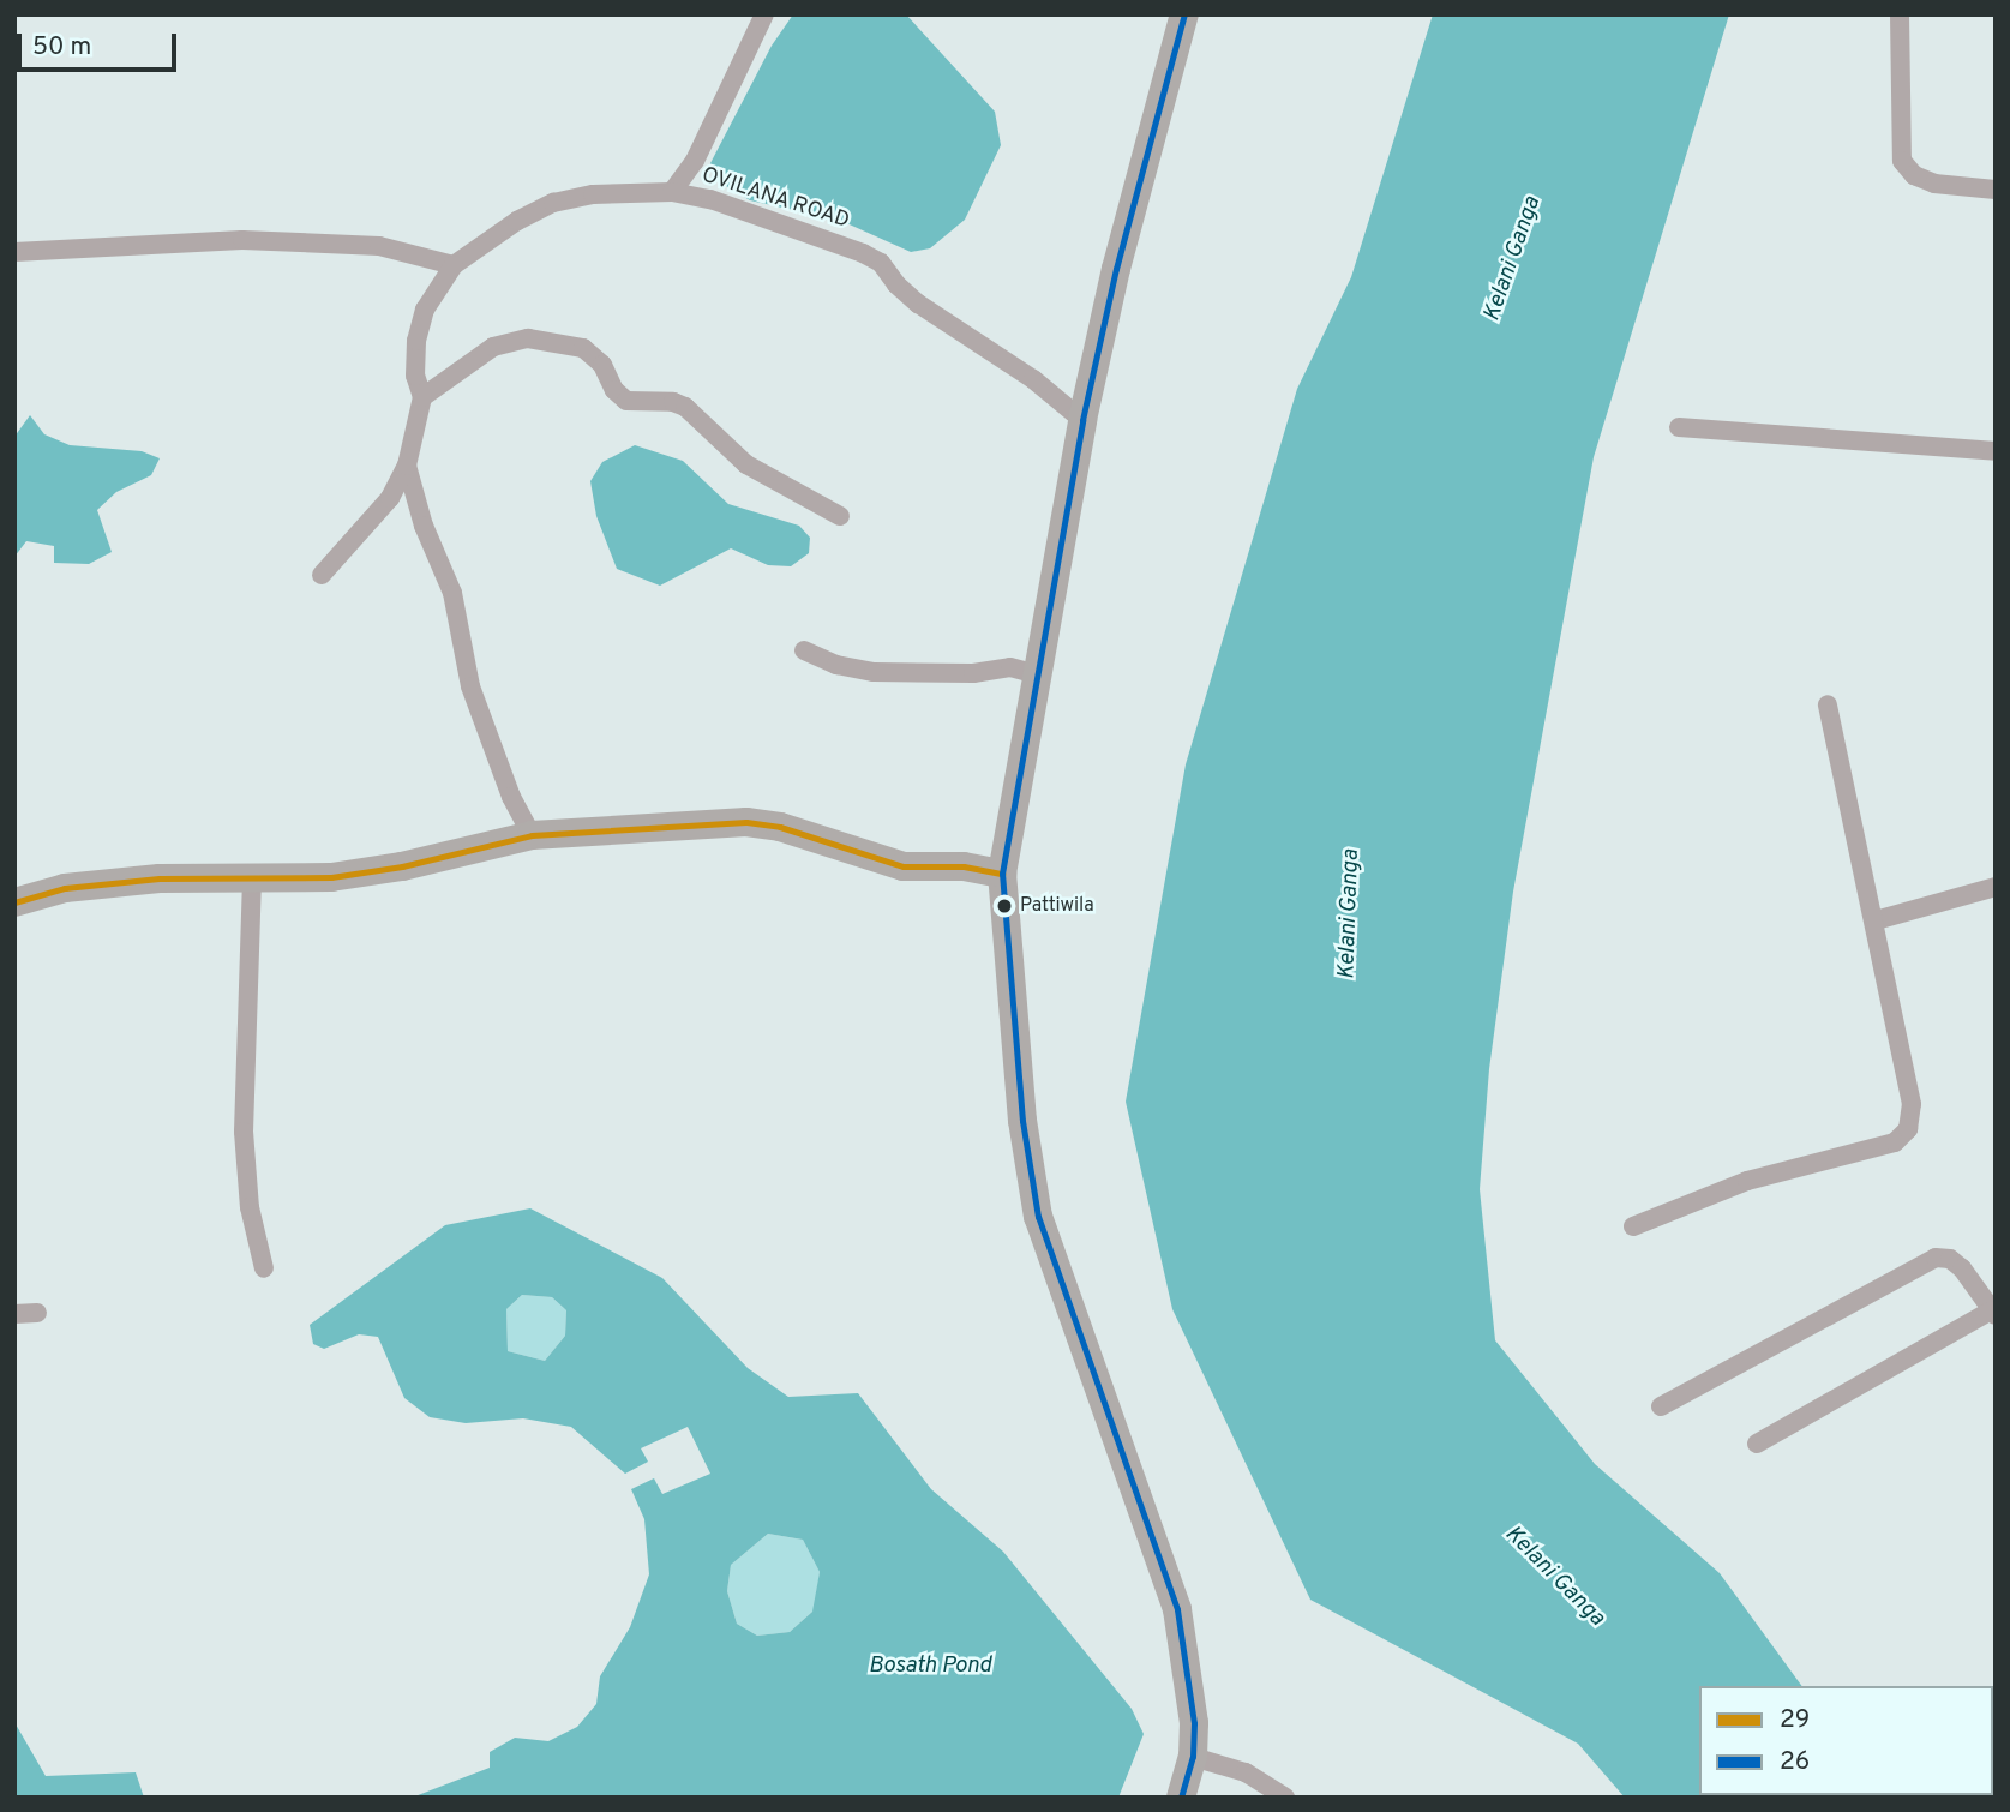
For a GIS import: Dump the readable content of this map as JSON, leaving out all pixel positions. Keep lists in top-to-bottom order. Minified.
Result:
{"streets":{"street":["OVILANA ROAD"]},"water":["Kelani Ganga","Bosath Pond"],"places":["Pattiwila"],"lines":["transit line 26","transit line 29"],"legend":["29","26"],"scale_bar":"50 m"}
